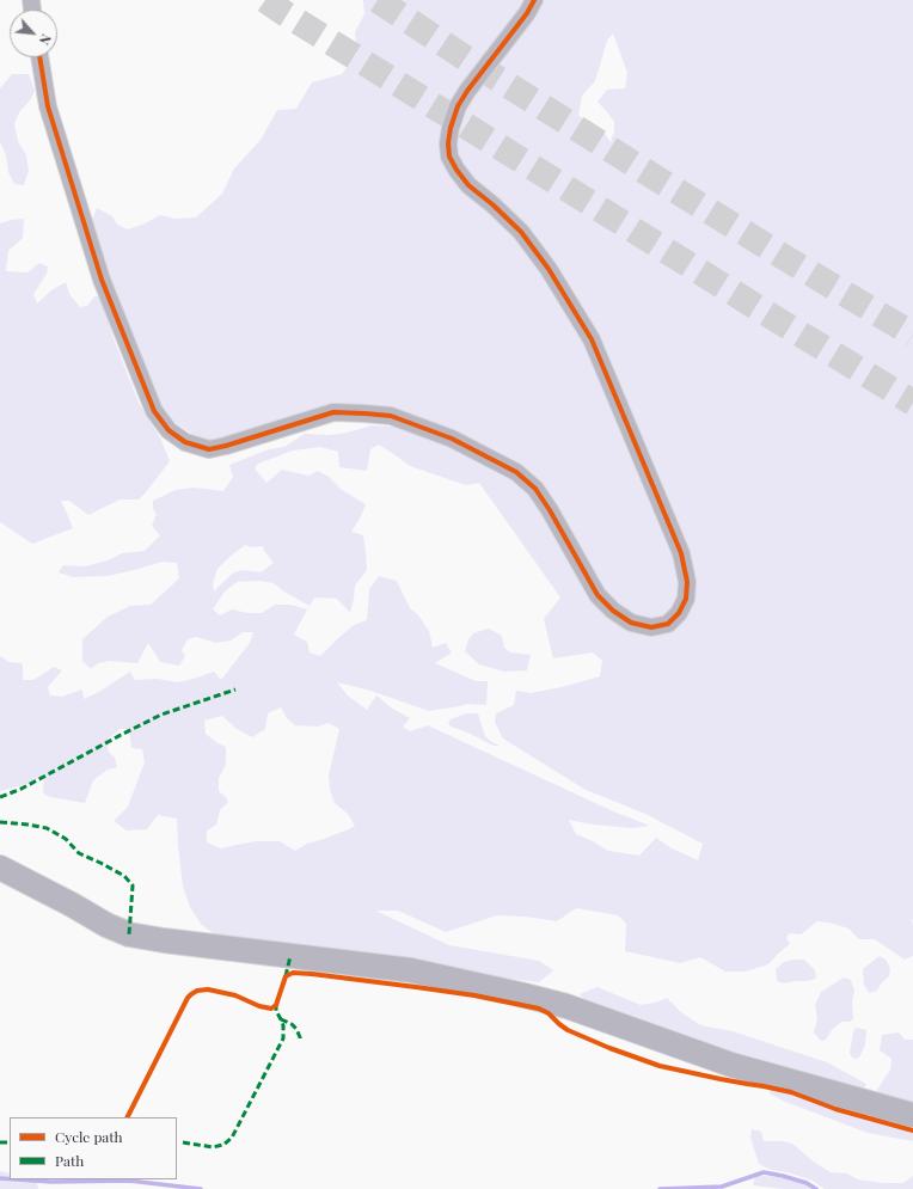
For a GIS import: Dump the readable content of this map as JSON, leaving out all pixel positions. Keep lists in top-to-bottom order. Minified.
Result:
{"legend":["Cycle path","Path"],"north":"bottom right"}
